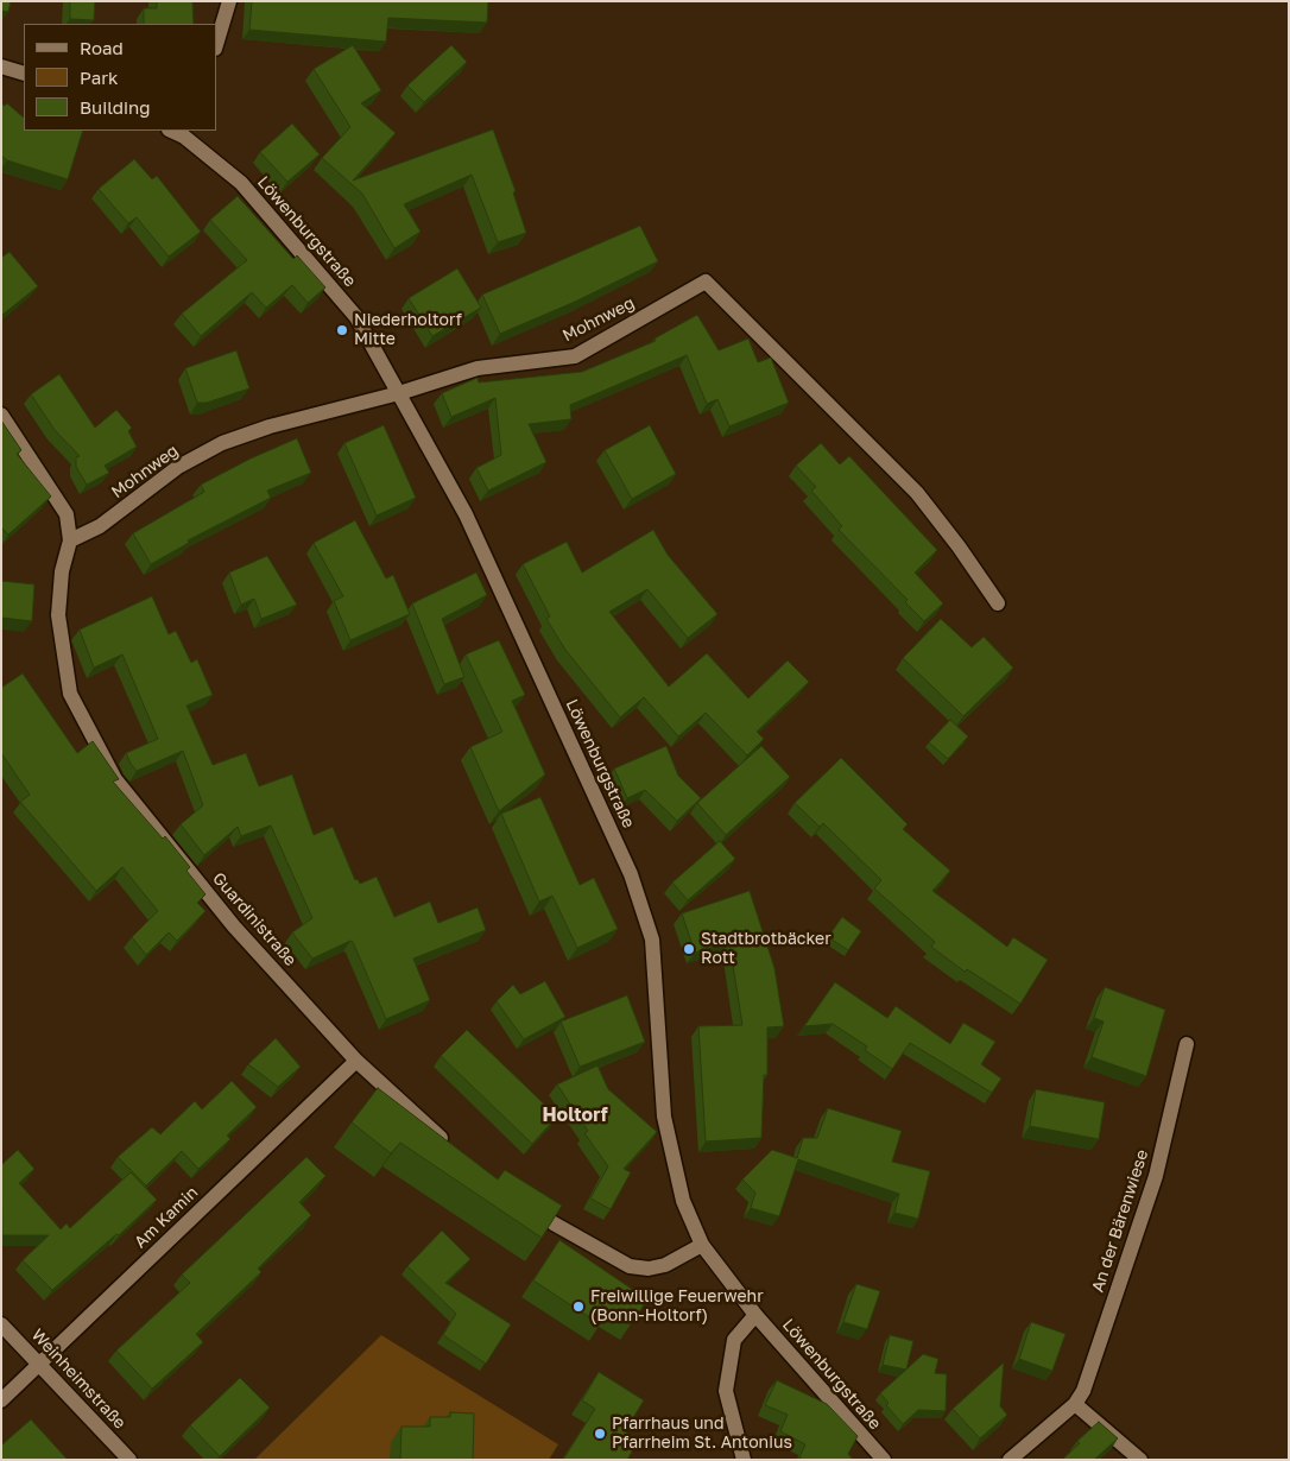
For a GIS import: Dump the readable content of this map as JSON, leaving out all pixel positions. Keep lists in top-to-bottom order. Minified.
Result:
{"streets":{"street":["Löwenburgstraße","Mohnweg","Guardinistraße","Am Kamin","An der Bärenwiese","Weinheimstraße"]},"crossings":[["Löwenburgstraße","Mohnweg"],["Mohnweg","Guardinistraße"],["Guardinistraße","Am Kamin"],["Am Kamin","Weinheimstraße"]],"districts":["Holtorf"],"places":["Niederholtorf Mitte","Stadtbrotbäcker Rott","Freiwillige Feuerwehr (Bonn-Holtorf)","Pfarrhaus und Pfarrheim St. Antonius"],"legend":["Road","Park","Building"]}
